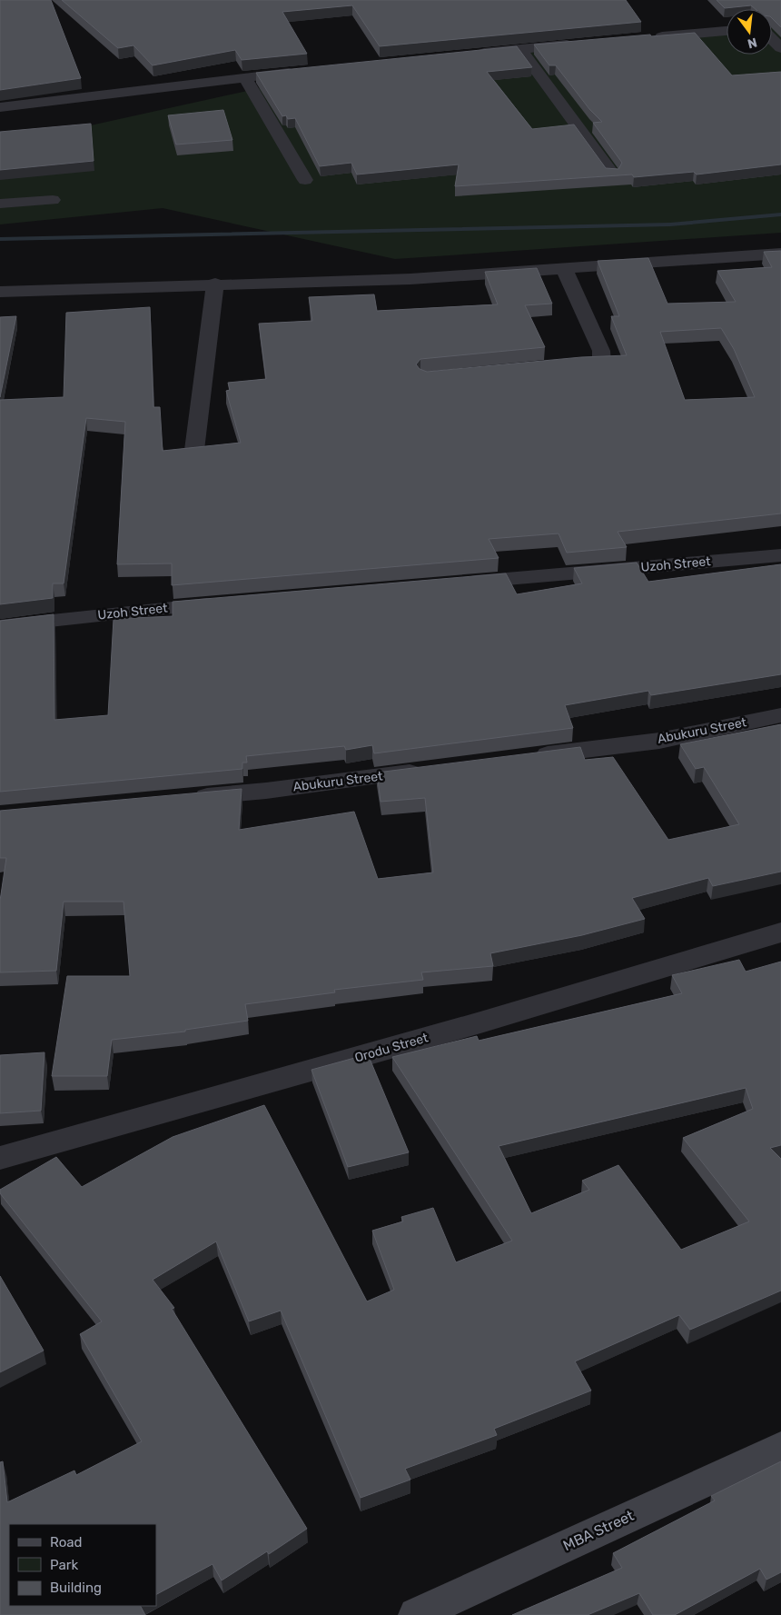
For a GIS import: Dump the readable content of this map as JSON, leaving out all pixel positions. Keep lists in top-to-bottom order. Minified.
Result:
{"streets":{"street":["Uzoh Street","Abukuru Street","Orodu Street","MBA Street"]},"legend":["Road","Park","Building"],"north":"bottom"}
